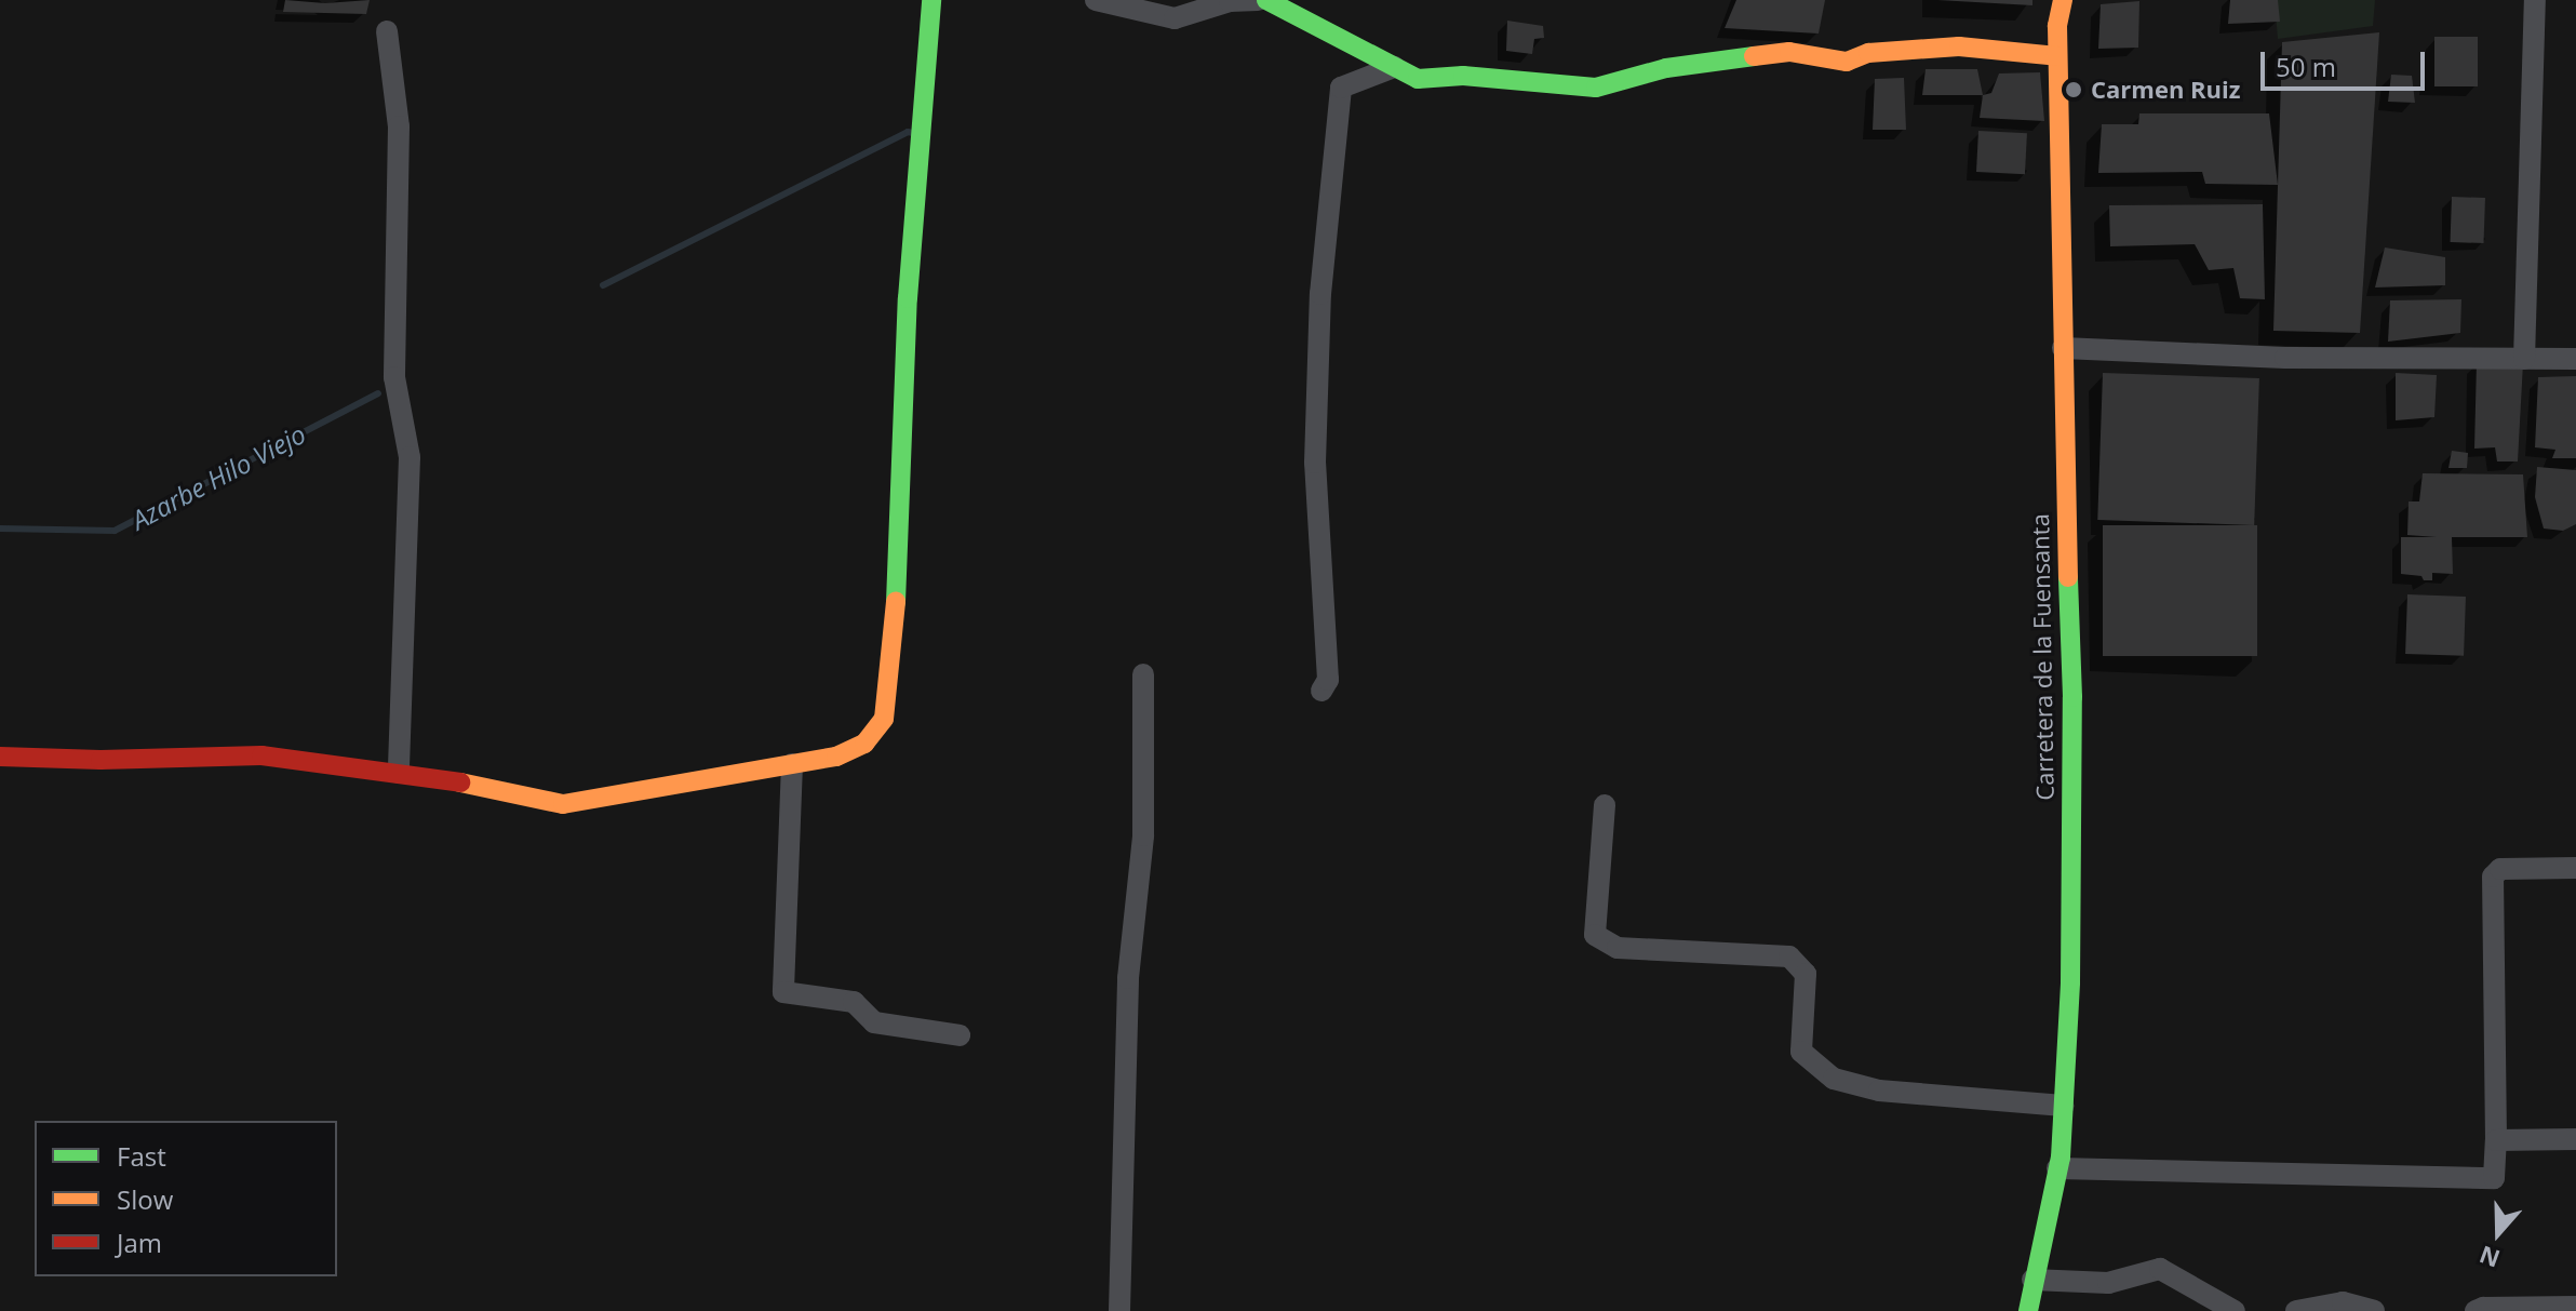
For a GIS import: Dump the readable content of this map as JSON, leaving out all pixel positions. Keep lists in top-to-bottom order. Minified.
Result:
{"streets":{"street":["Carretera de la Fuensanta"]},"water":["Azarbe Hilo Viejo"],"places":["Carmen Ruiz"],"legend":["Fast","Slow","Jam"],"scale_bar":"50 m","north":"bottom"}
